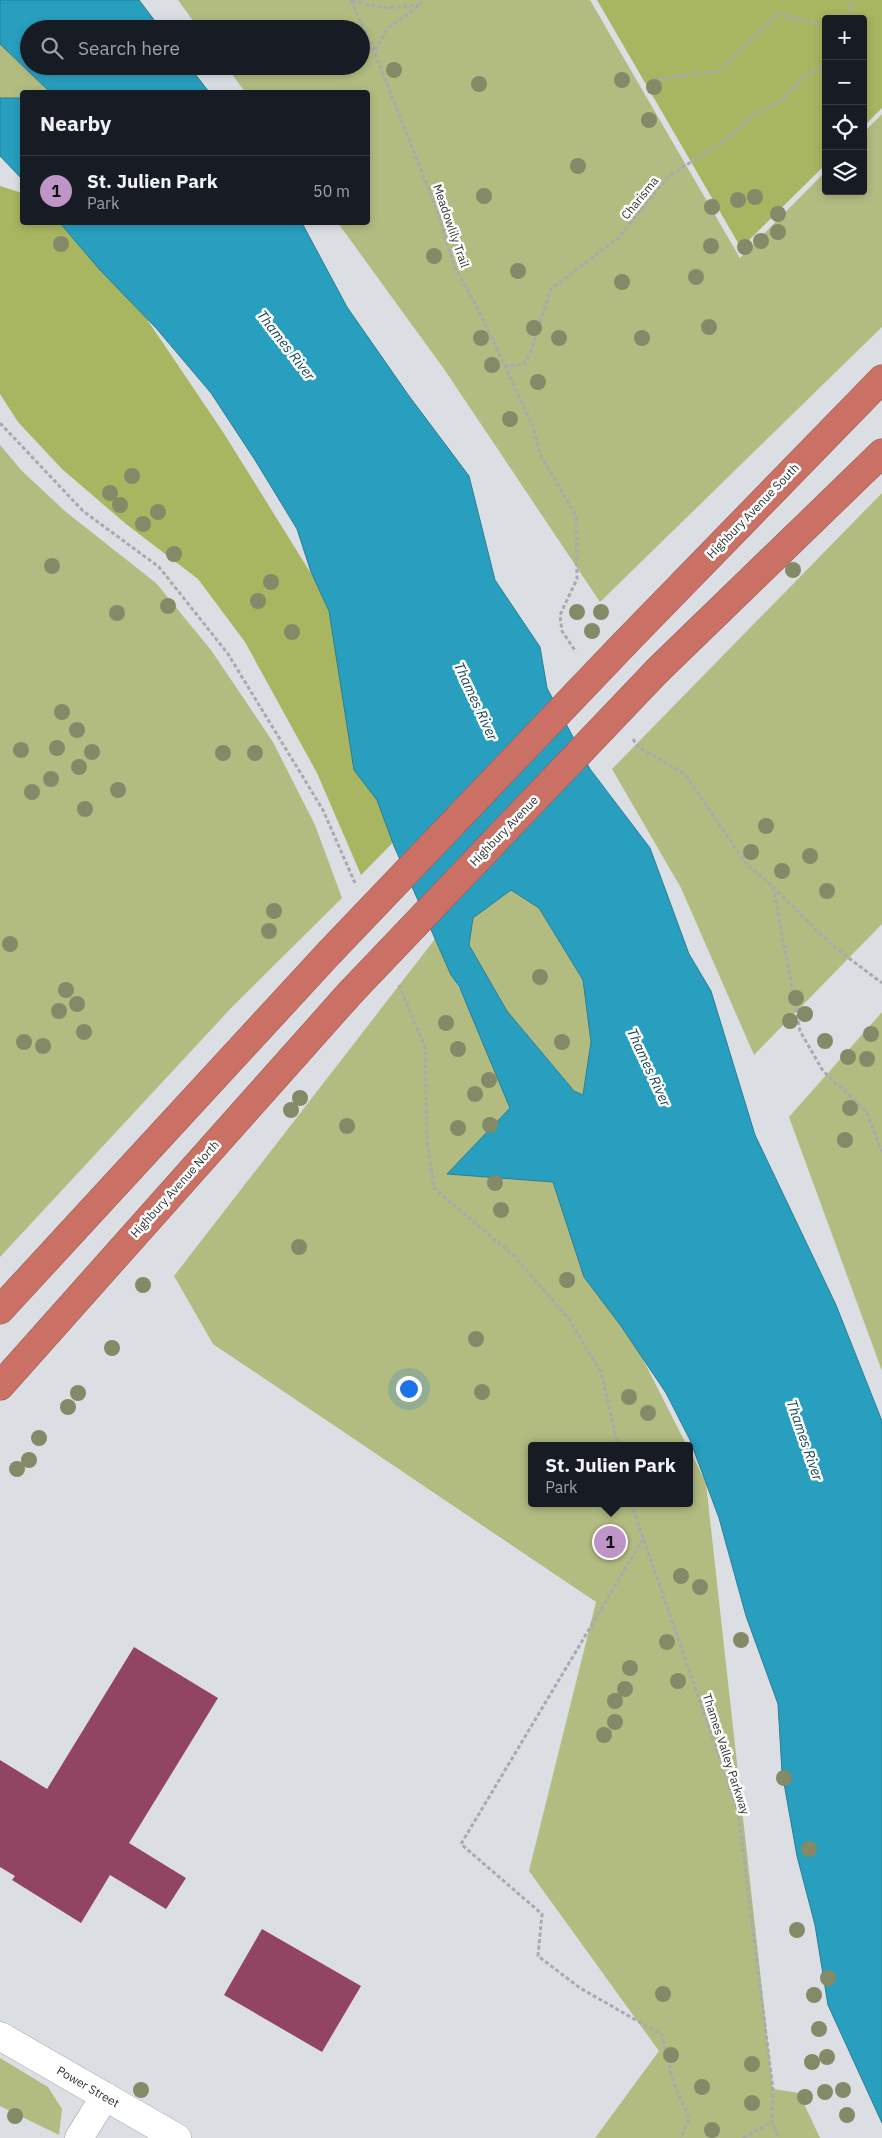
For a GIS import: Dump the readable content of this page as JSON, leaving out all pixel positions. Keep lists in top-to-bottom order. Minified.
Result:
{"streets":{"highway":["Highbury Avenue South","Highbury Avenue","Highbury Avenue North"],"street":["Power Street"],"path":["Charisma","Meadowlily Trail","Thames Valley Parkway"]},"crossings":[["Charisma","Meadowlily Trail"],["Highbury Avenue","Highbury Avenue North"]],"water":["Thames River"],"page":{"map_buttons":["+","−"],"search":"Search here","heading":"Nearby","list":[{"mark":"1","name":"St. Julien Park","note":"Park","value":"50 m"}],"popup":["St. Julien Park","Park"],"pins":"1"}}
